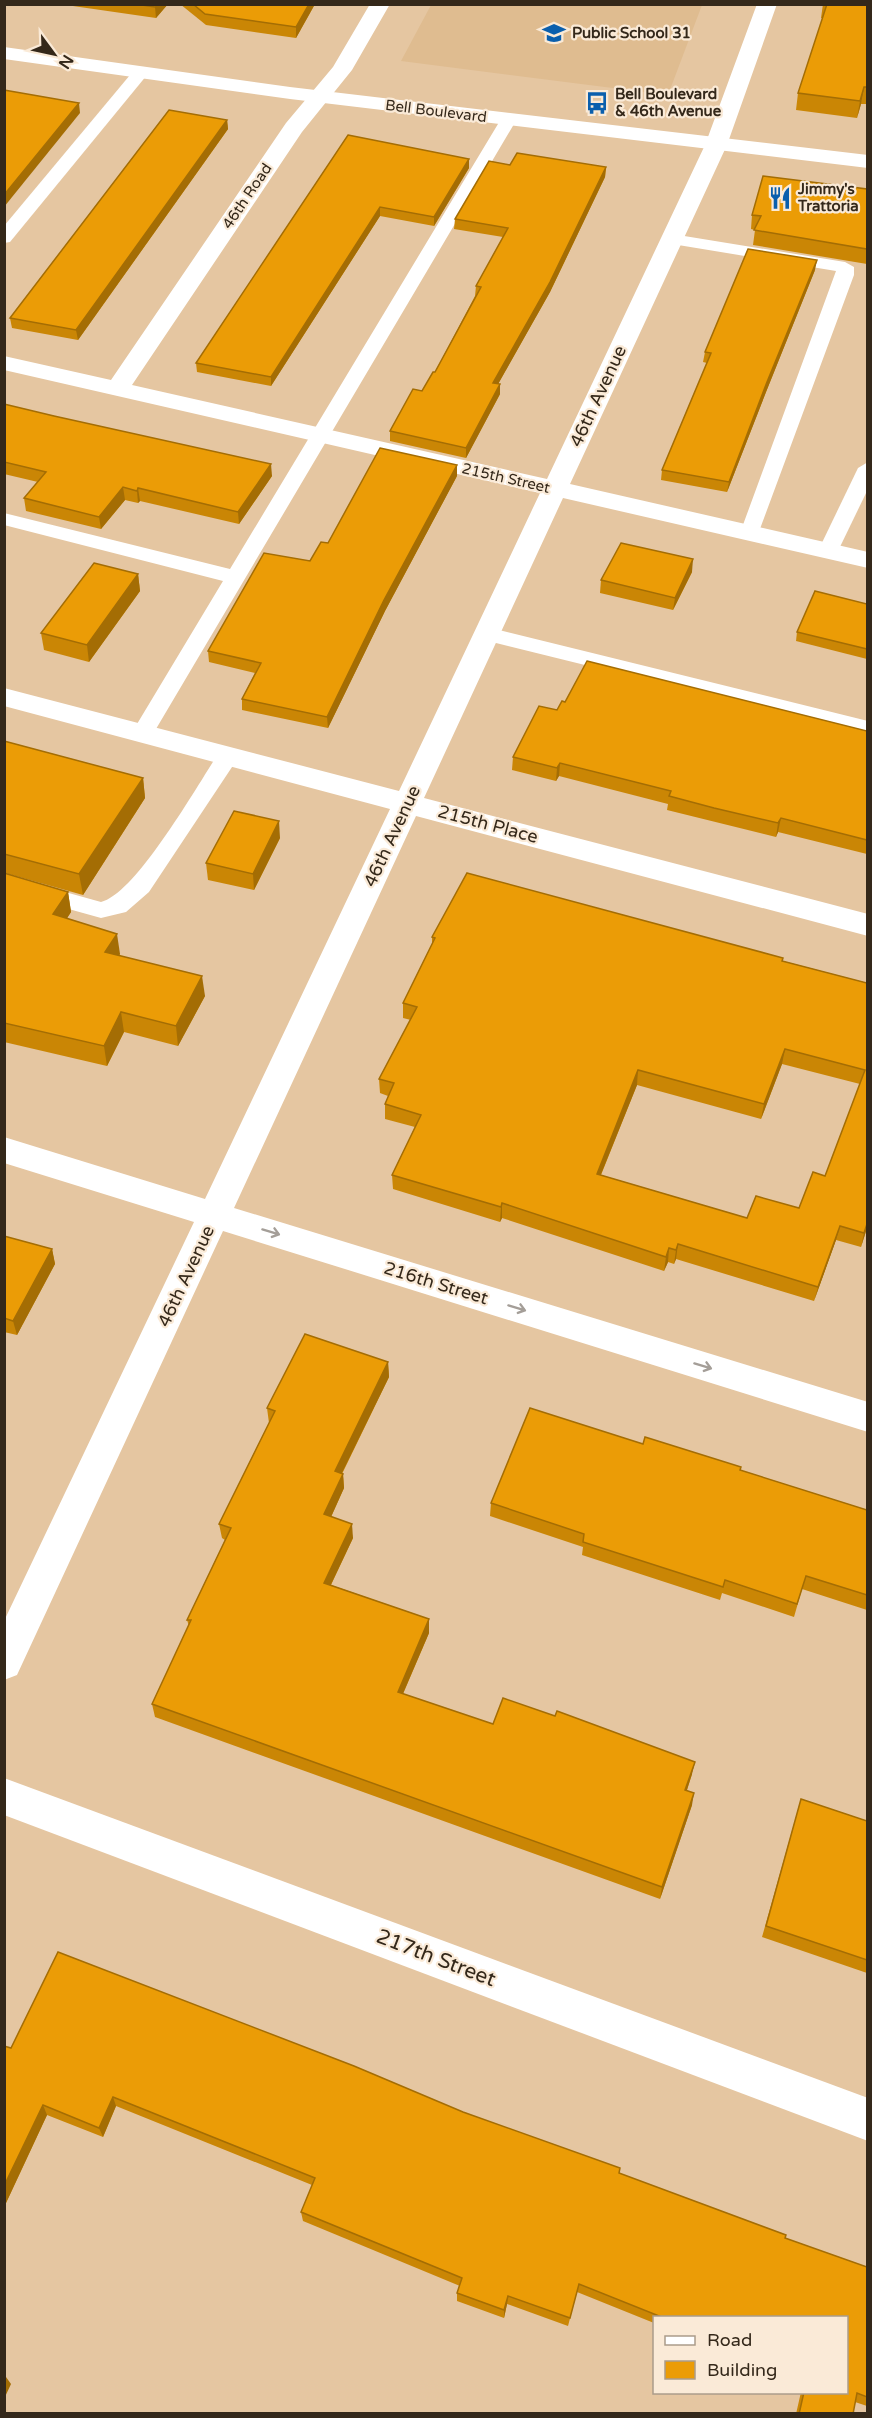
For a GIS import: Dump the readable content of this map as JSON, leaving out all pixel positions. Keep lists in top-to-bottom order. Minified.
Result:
{"streets":{"street":["Bell Boulevard","46th Road","46th Avenue","215th Street","215th Place","216th Street","217th Street"]},"crossings":[["Bell Boulevard","46th Road"],["Bell Boulevard","46th Avenue"],["46th Road","215th Street"],["46th Avenue","215th Street"],["46th Avenue","215th Place"],["46th Avenue","216th Street"]],"one_way":["216th Street"],"places":{"school or university":["Public School 31"],"bus stop":["Bell Boulevard & 46th Avenue"],"restaurant":["Jimmy's Trattoria"]},"legend":["Road","Building"],"north":"bottom right"}
